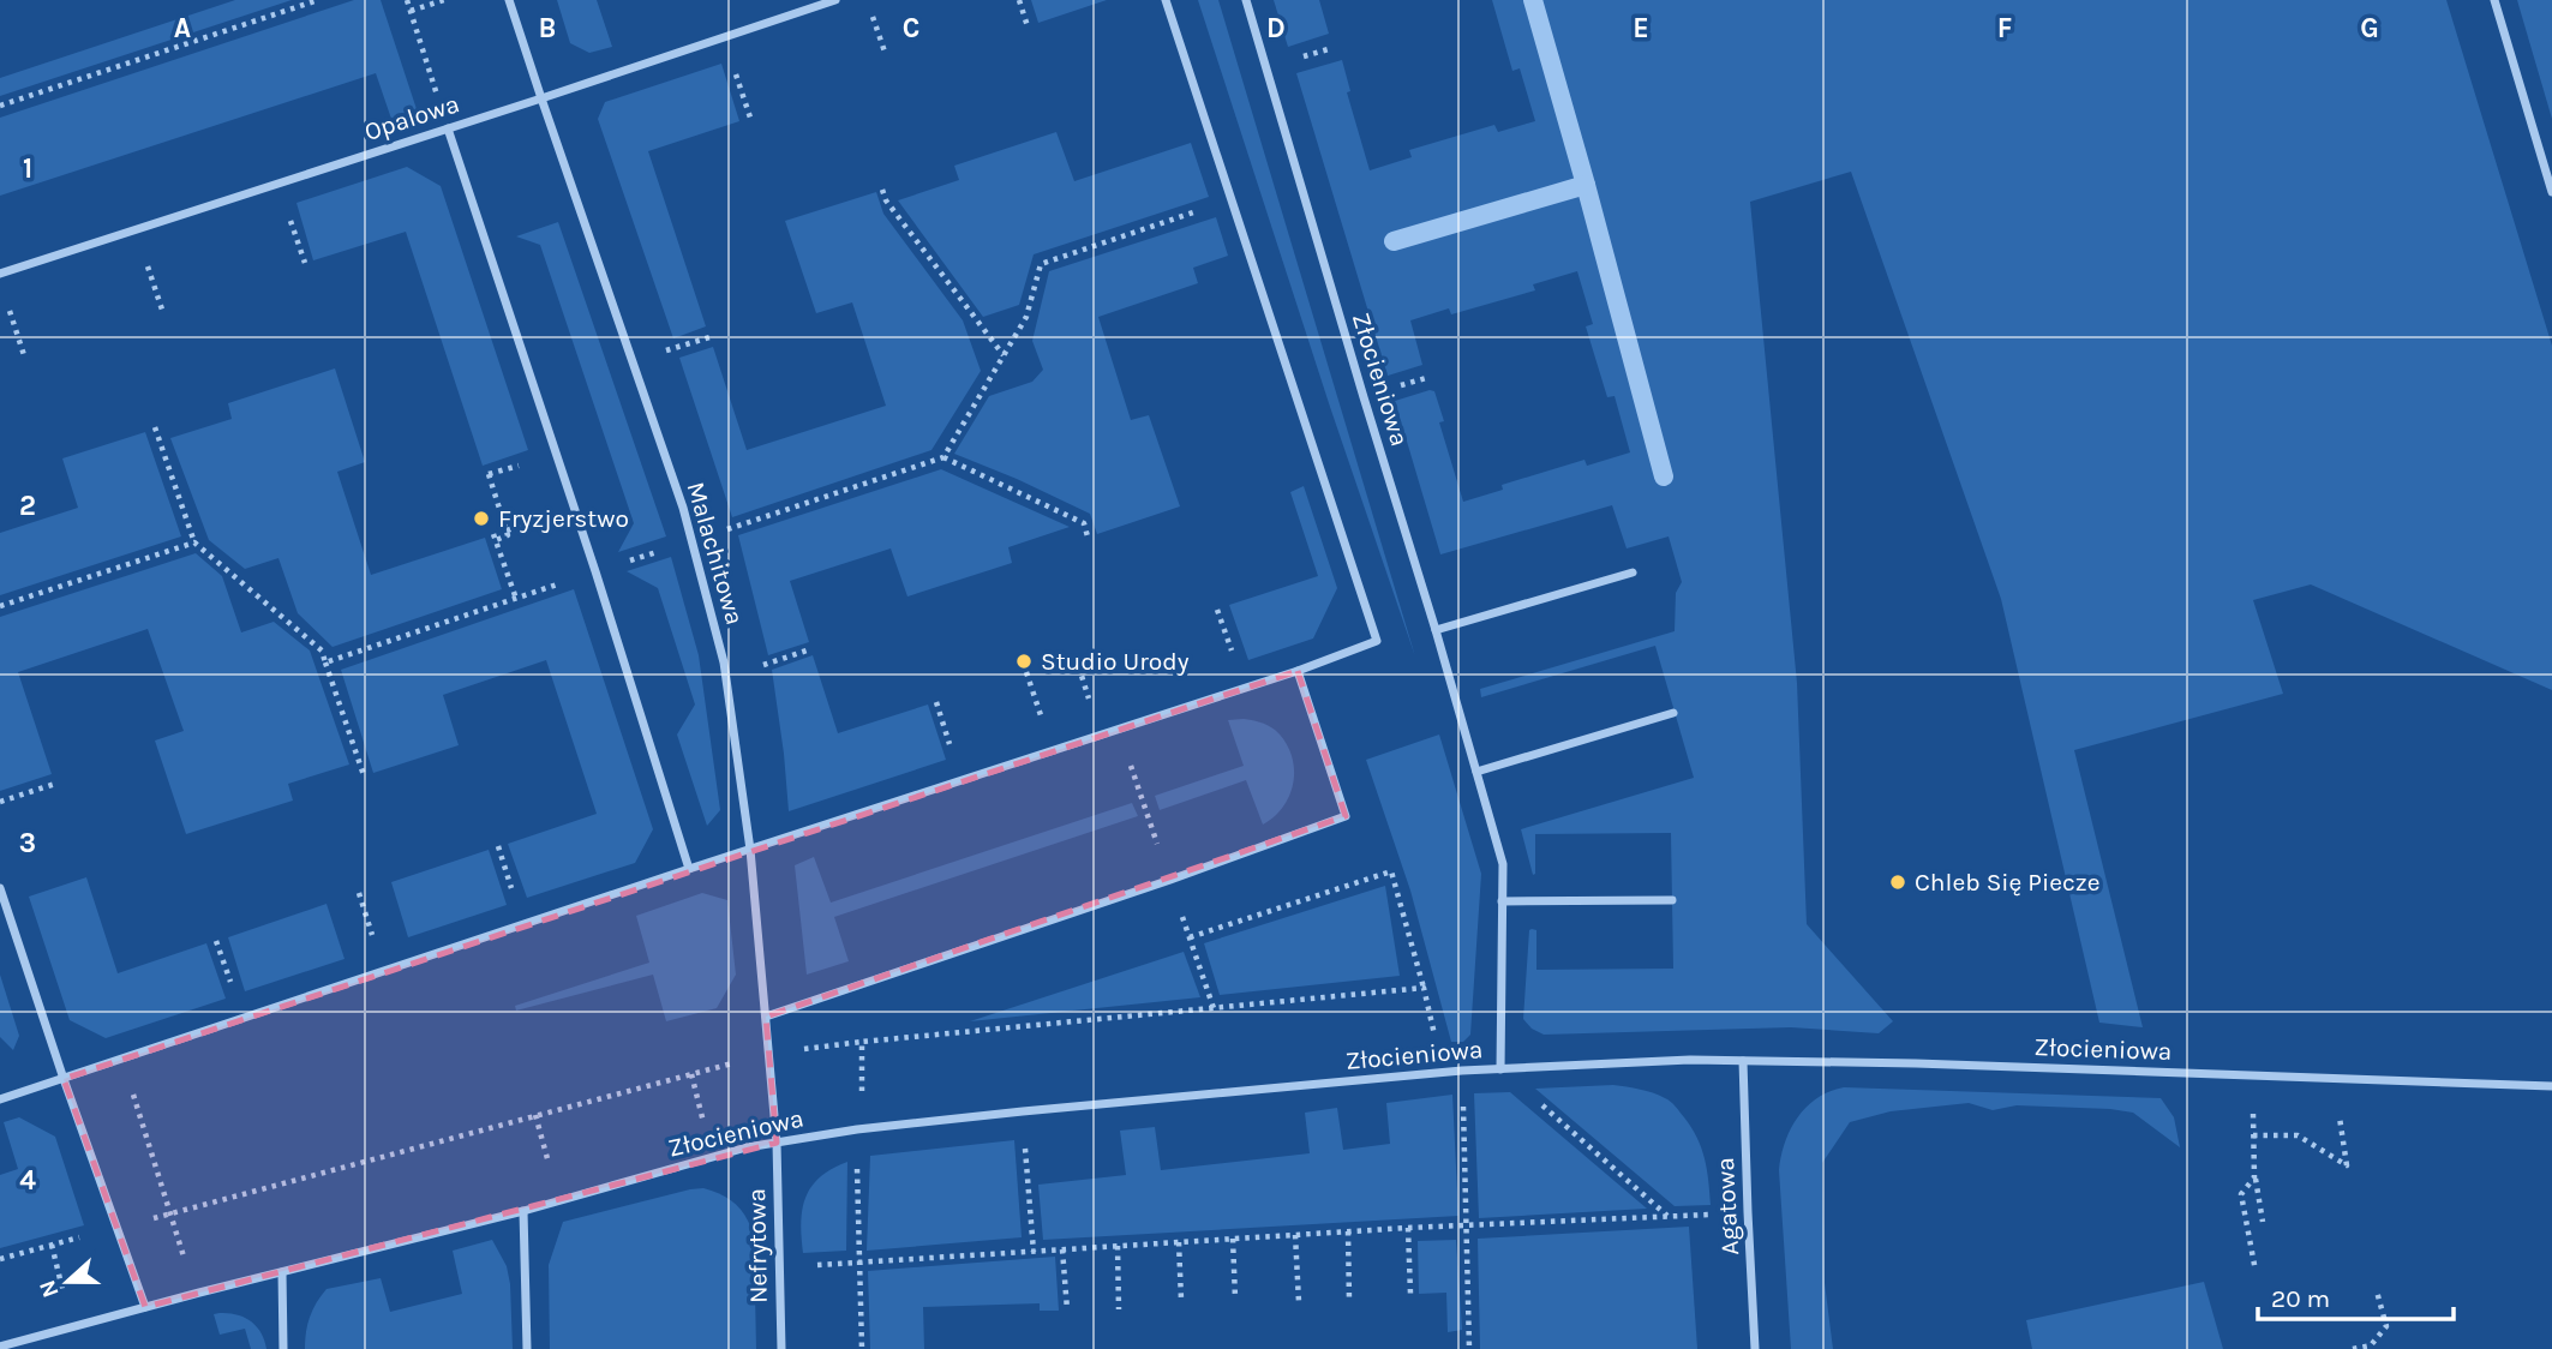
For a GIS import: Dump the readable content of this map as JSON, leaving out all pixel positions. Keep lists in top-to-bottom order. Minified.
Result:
{"streets":{"street":["Opalowa","Złocieniowa","Malachitowa","Agatowa","Nefrytowa"]},"crossings":[["Opalowa","Malachitowa"],["Złocieniowa","Malachitowa"],["Złocieniowa","Agatowa"],["Złocieniowa","Nefrytowa"],["Malachitowa","Nefrytowa"]],"places":["Fryzjerstwo","Studio Urody","Chleb Się Piecze"],"scale_bar":"20 m","north":"left","grid":{"columns":["A","B","C","D","E","F","G"],"rows":["1","2","3","4"]}}
